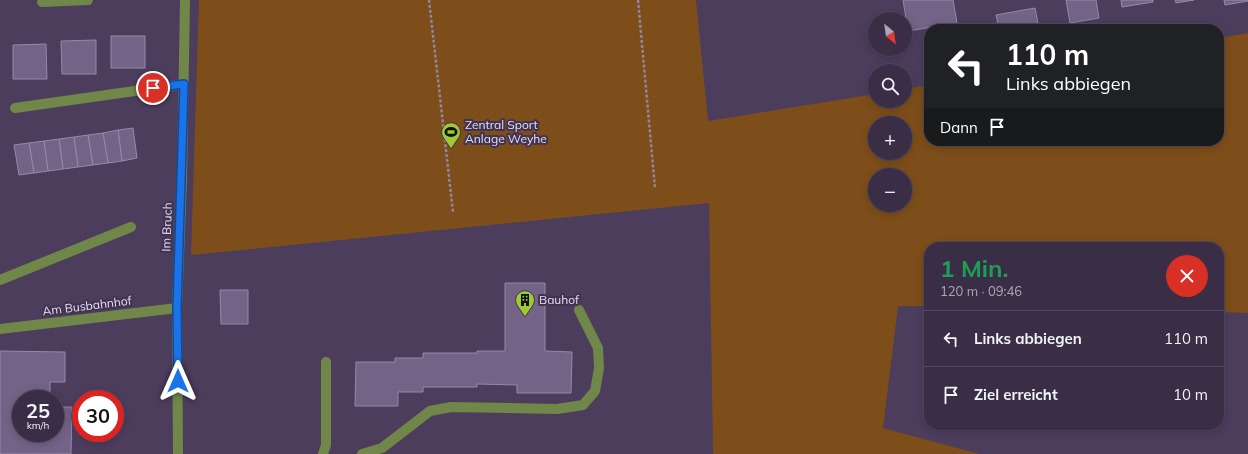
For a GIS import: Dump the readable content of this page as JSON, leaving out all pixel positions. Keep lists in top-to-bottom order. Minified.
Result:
{"streets":{"street":["Im Bruch","Am Busbahnhof"]},"crossings":[["Im Bruch","Am Busbahnhof"]],"places":{"sports":["Zentral Sport Anlage Weyhe"],"building":["Bauhof"]},"north":"bottom right","page":{"map_buttons":["+","−"],"turn":["110 m","Links abbiegen"],"then":"Dann","heading":["1 Min.","120 m · 09:46"],"list":[{"name":"Links abbiegen","value":"110 m"},{"name":"Ziel erreicht","value":"10 m"}],"speed":"25 km/h","limit":"30"}}
